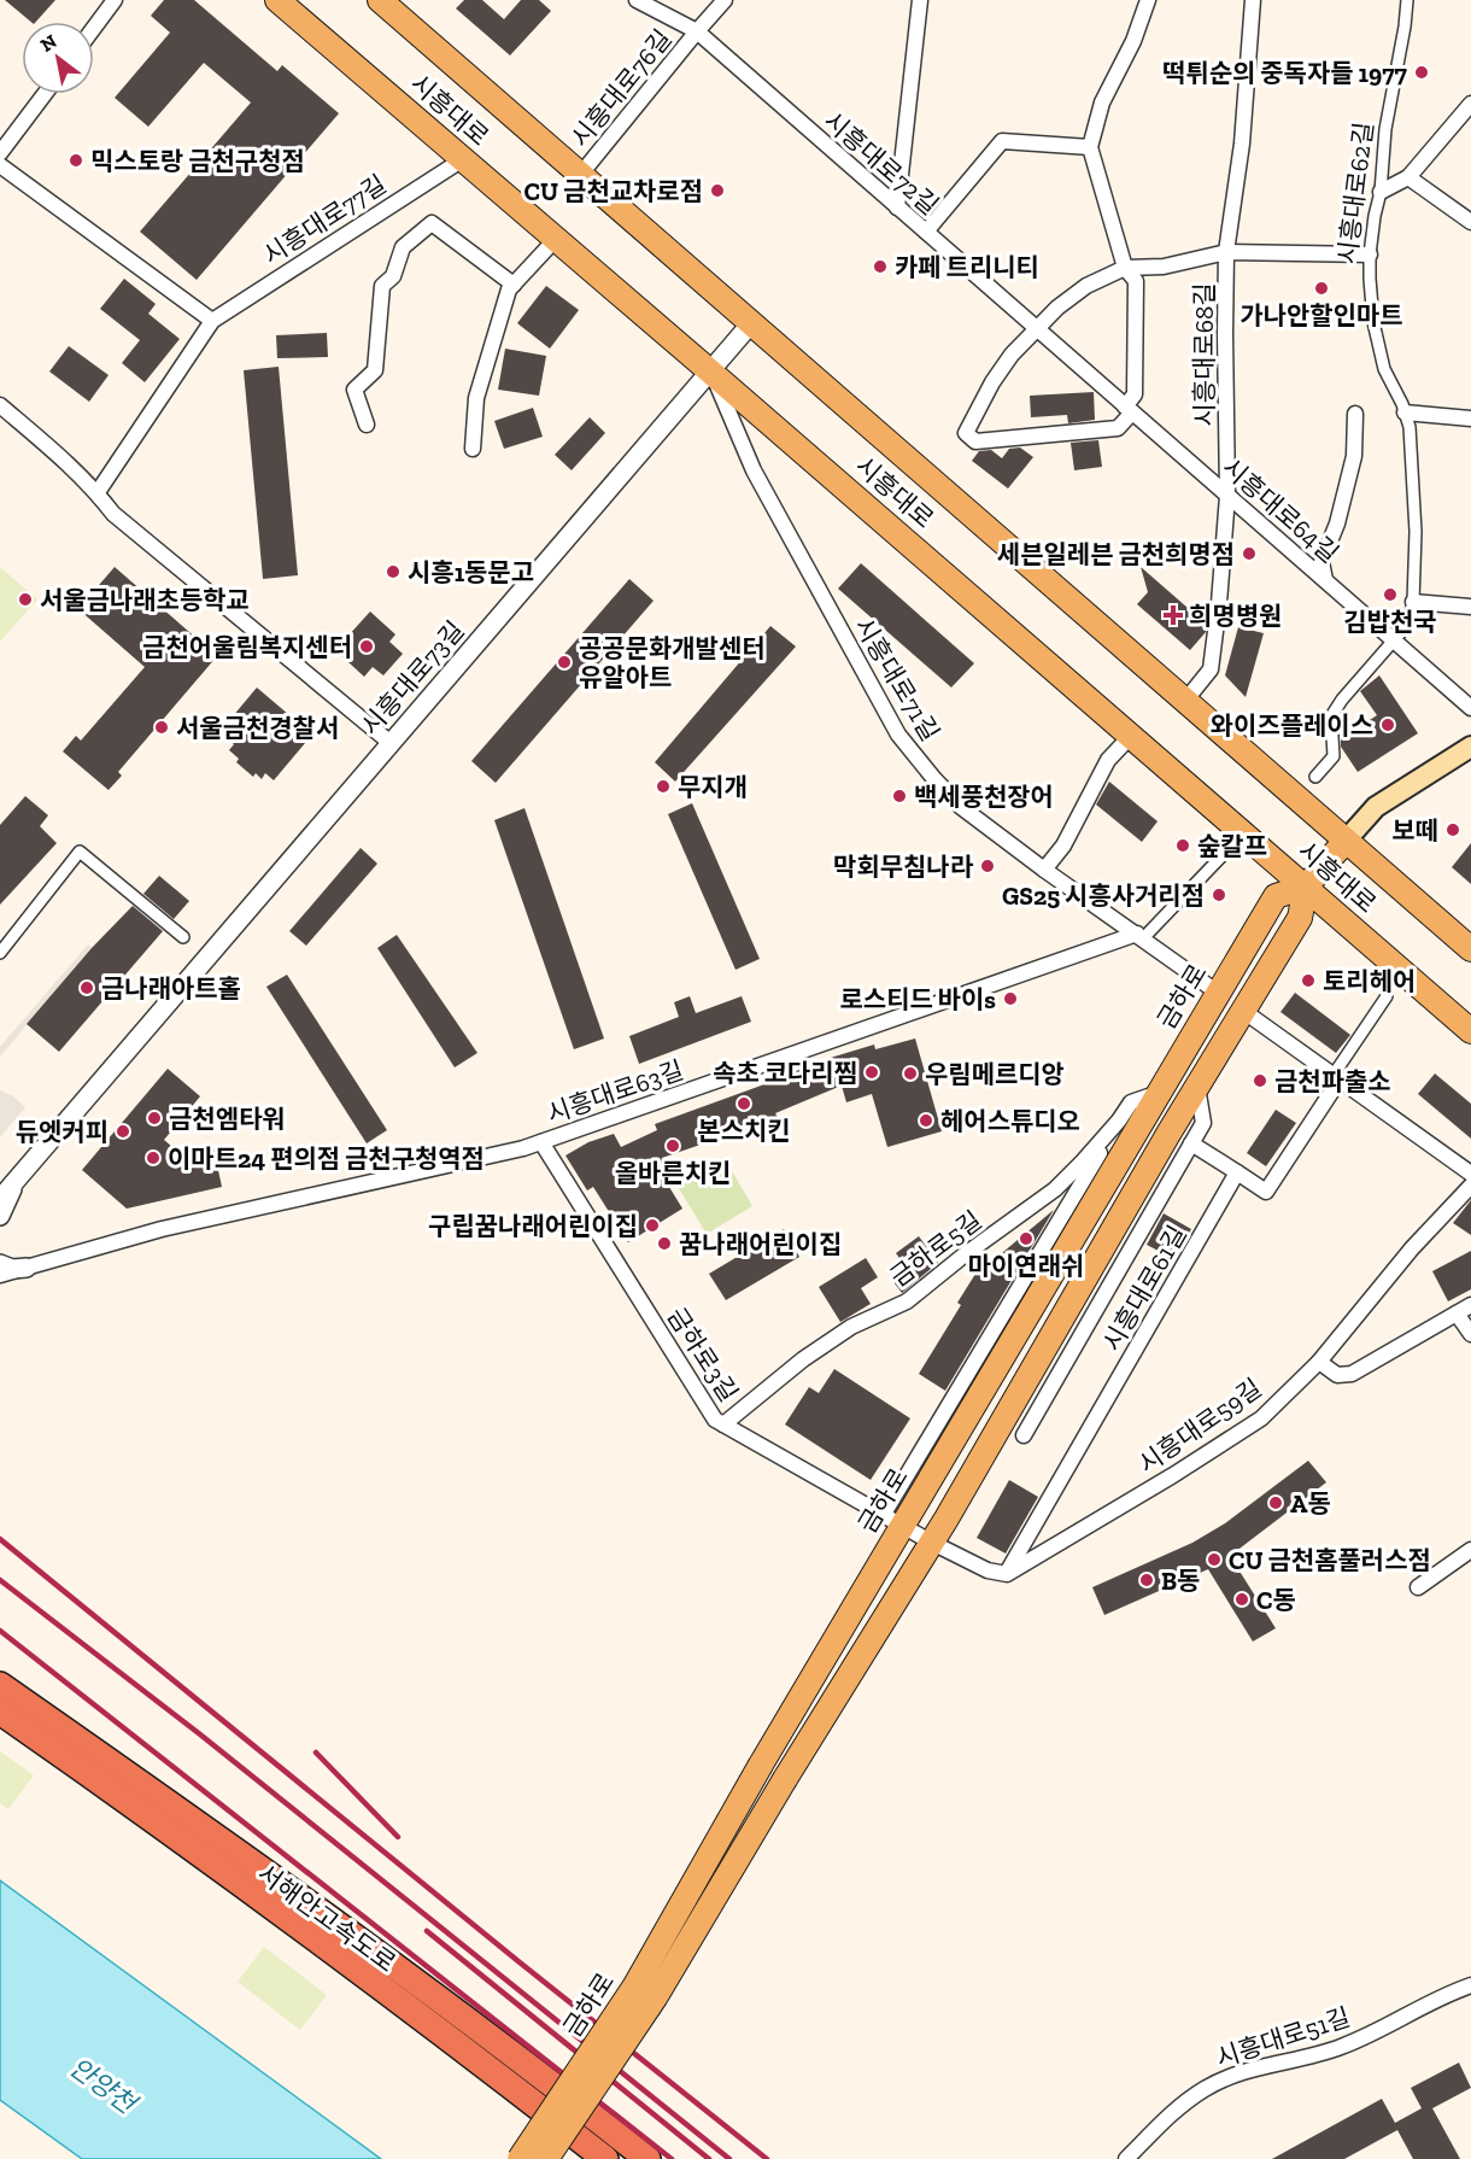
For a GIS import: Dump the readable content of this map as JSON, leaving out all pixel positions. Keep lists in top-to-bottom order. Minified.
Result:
{"streets":{"highway":["서해안고속도로"],"main road":["시흥대로","금하로"],"street":["시흥대로76길","시흥대로72길","시흥대로62길","시흥대로77길","시흥대로68길","시흥대로64길","시흥대로73길","시흥대로71길","시흥대로63길","금하로5길","시흥대로61길","금하로3길","시흥대로59길","시흥대로51길"]},"crossings":[["시흥대로76길","시흥대로"],["시흥대로76길","시흥대로72길"],["시흥대로","시흥대로77길"],["시흥대로","시흥대로68길"],["시흥대로","시흥대로73길"],["시흥대로","시흥대로71길"],["시흥대로","금하로"],["시흥대로72길","시흥대로64길"],["시흥대로62길","시흥대로64길"],["시흥대로68길","시흥대로64길"],["시흥대로73길","시흥대로71길"],["시흥대로71길","시흥대로63길"],["금하로","금하로5길"],["금하로","금하로3길"],["시흥대로63길","금하로3길"],["금하로5길","금하로3길"],["시흥대로61길","시흥대로59길"]],"water":["안양천"],"places":{"other":["떡튀순의 중독자들 1977","믹스토랑 금천구청점","CU 금천교차로점","카페 트리니티","가나안할인마트","세븐일레븐 금천희명점","시흥1동문고","김밥천국","서울금나래초등학교","금천어울림복지센터","공공문화개발센터 유알아트","와이즈플레이스","서울금천경찰서","무지개","백세풍천장어","보떼","숲칼프","막회무침나라","GS25 시흥사거리점","토리헤어","금나래아트홀","로스티드 바이s","속초 코다리찜","우림메르디앙","금천파출소","본스치킨","금천엠타워","헤어스튜디오","듀엣커피","올바른치킨","이마트24 편의점 금천구청역점","구립꿈나래어린이집","마이연래쉬","꿈나래어린이집","A동","CU 금천홈풀러스점","B동","C동"],"health":["희명병원"]},"north":"top left"}
